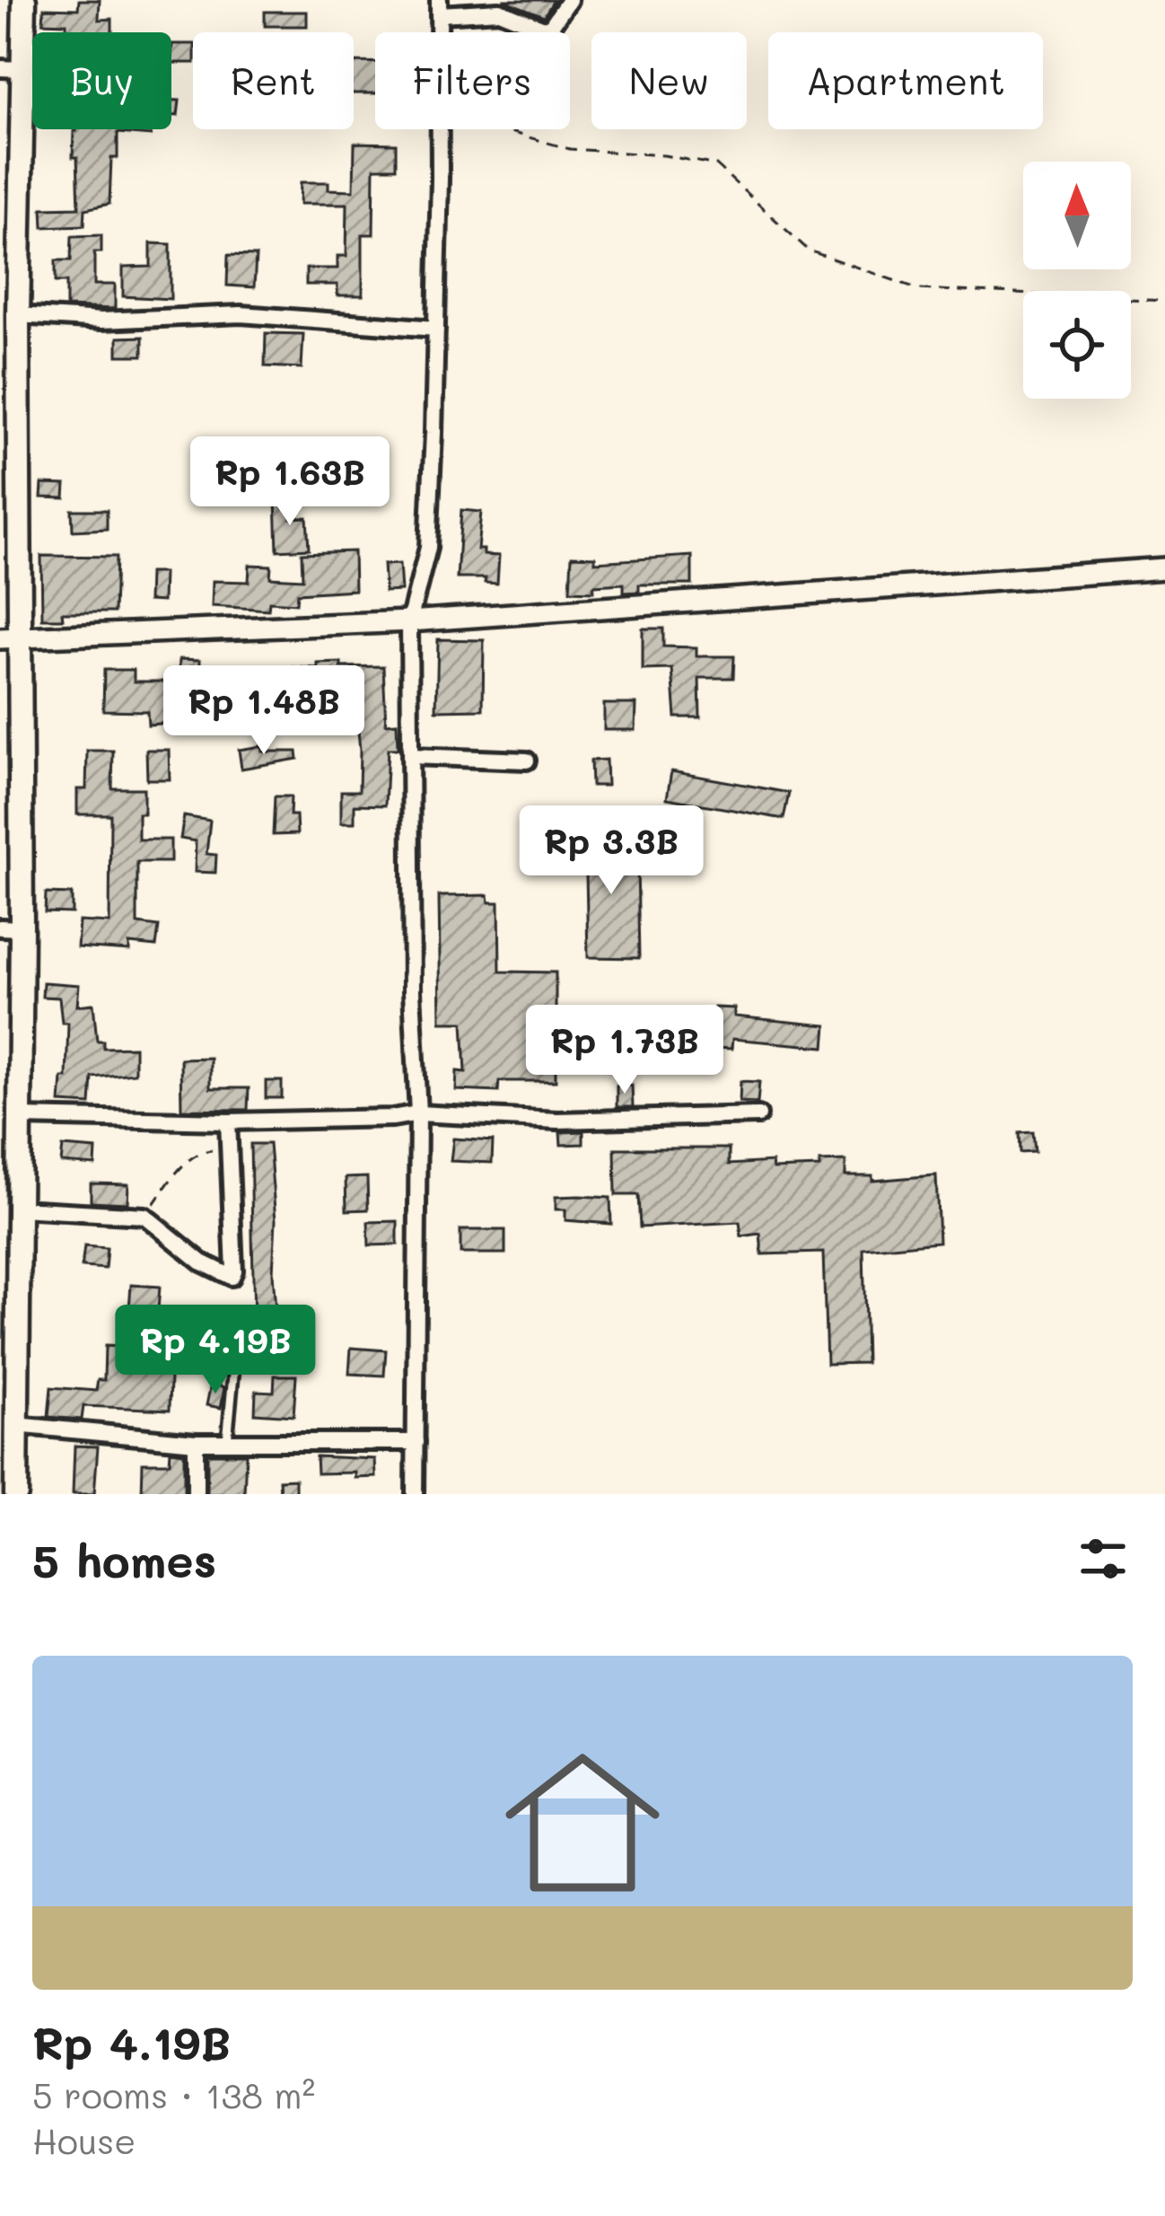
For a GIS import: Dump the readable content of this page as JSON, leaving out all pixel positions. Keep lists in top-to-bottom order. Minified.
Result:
{"north":"top","page":{"chip":["Buy","Rent","Filters","New","Apartment"],"price":["Rp 1.63B","Rp 1.48B","Rp 3.3B","Rp 1.73B","Rp 4.19B"],"heading":"5 homes","list":[{"name":"Rp 4.19B","note":"5 rooms · 138 m² · House"}]}}
